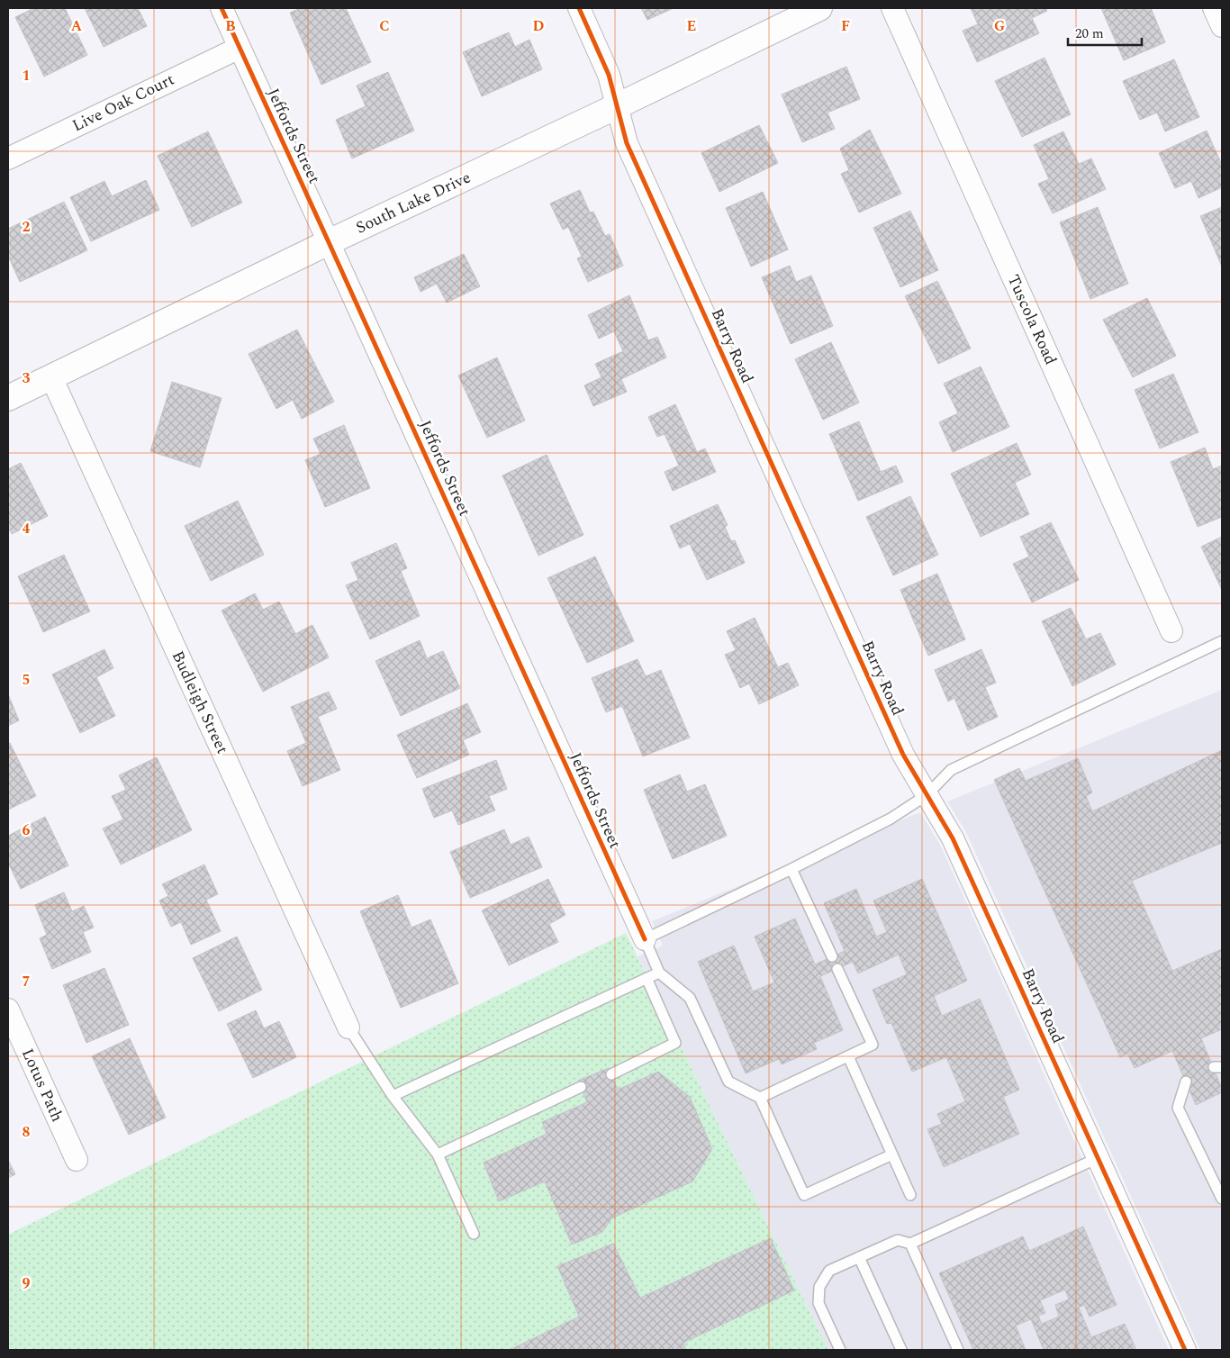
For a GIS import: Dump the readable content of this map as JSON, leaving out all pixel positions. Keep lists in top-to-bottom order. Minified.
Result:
{"streets":{"street":["Live Oak Court","Jeffords Street","South Lake Drive","Tuscola Road","Barry Road","Budleigh Street","Lotus Path"]},"crossings":[["Live Oak Court","Jeffords Street"],["Jeffords Street","South Lake Drive"],["South Lake Drive","Barry Road"],["South Lake Drive","Budleigh Street"]],"scale_bar":"20 m","grid":{"columns":["A","B","C","D","E","F","G"],"rows":["1","2","3","4","5","6","7","8","9"]}}
